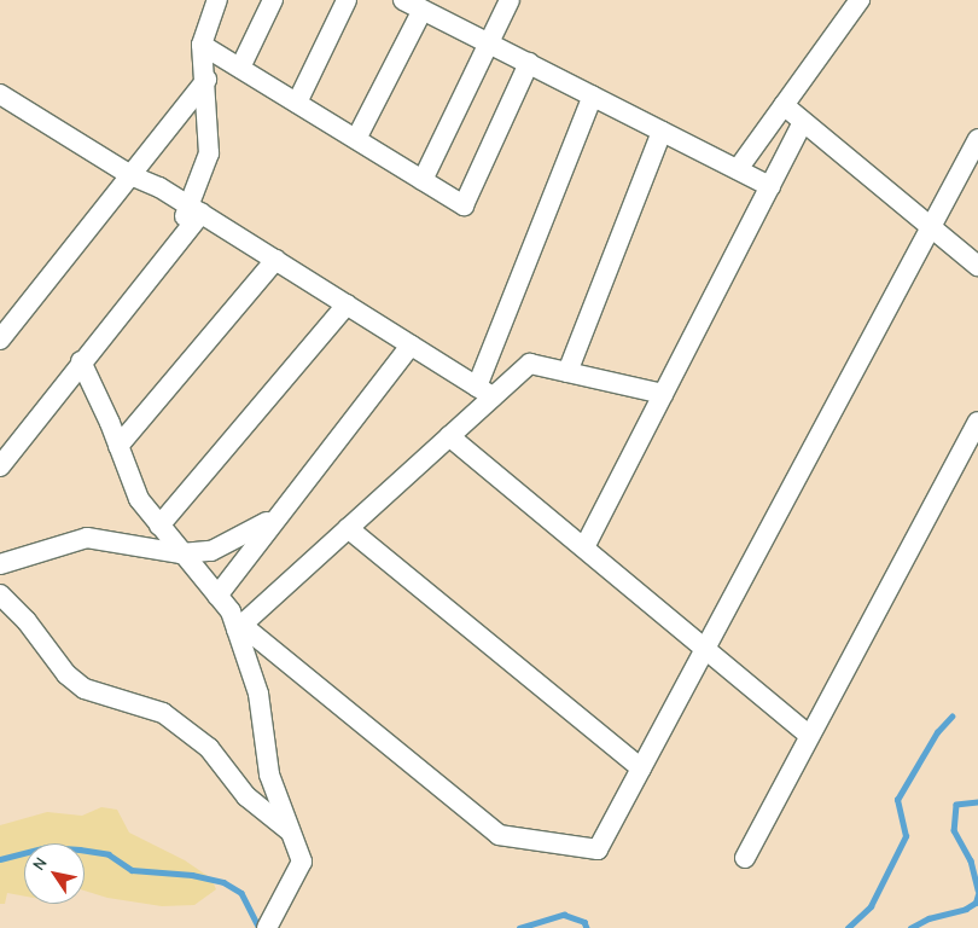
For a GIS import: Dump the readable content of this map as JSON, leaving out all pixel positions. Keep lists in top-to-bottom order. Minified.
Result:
{"north":"top left"}
